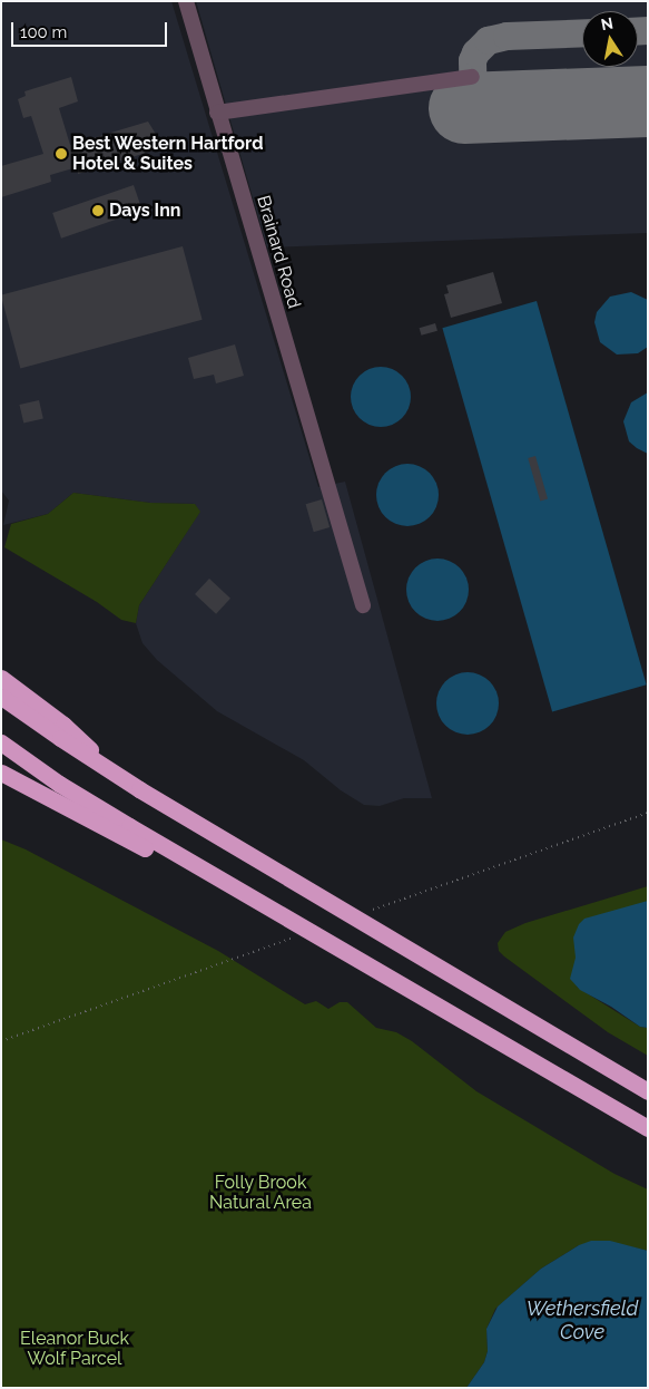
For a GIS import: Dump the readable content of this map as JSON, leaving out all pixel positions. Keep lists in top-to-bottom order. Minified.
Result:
{"streets":{"street":["Brainard Road"]},"water":["Wethersfield Cove"],"parks":["Folly Brook Natural Area","Eleanor Buck Wolf Parcel"],"places":["Best Western Hartford Hotel & Suites","Days Inn"],"scale_bar":"100 m","north":"top"}
